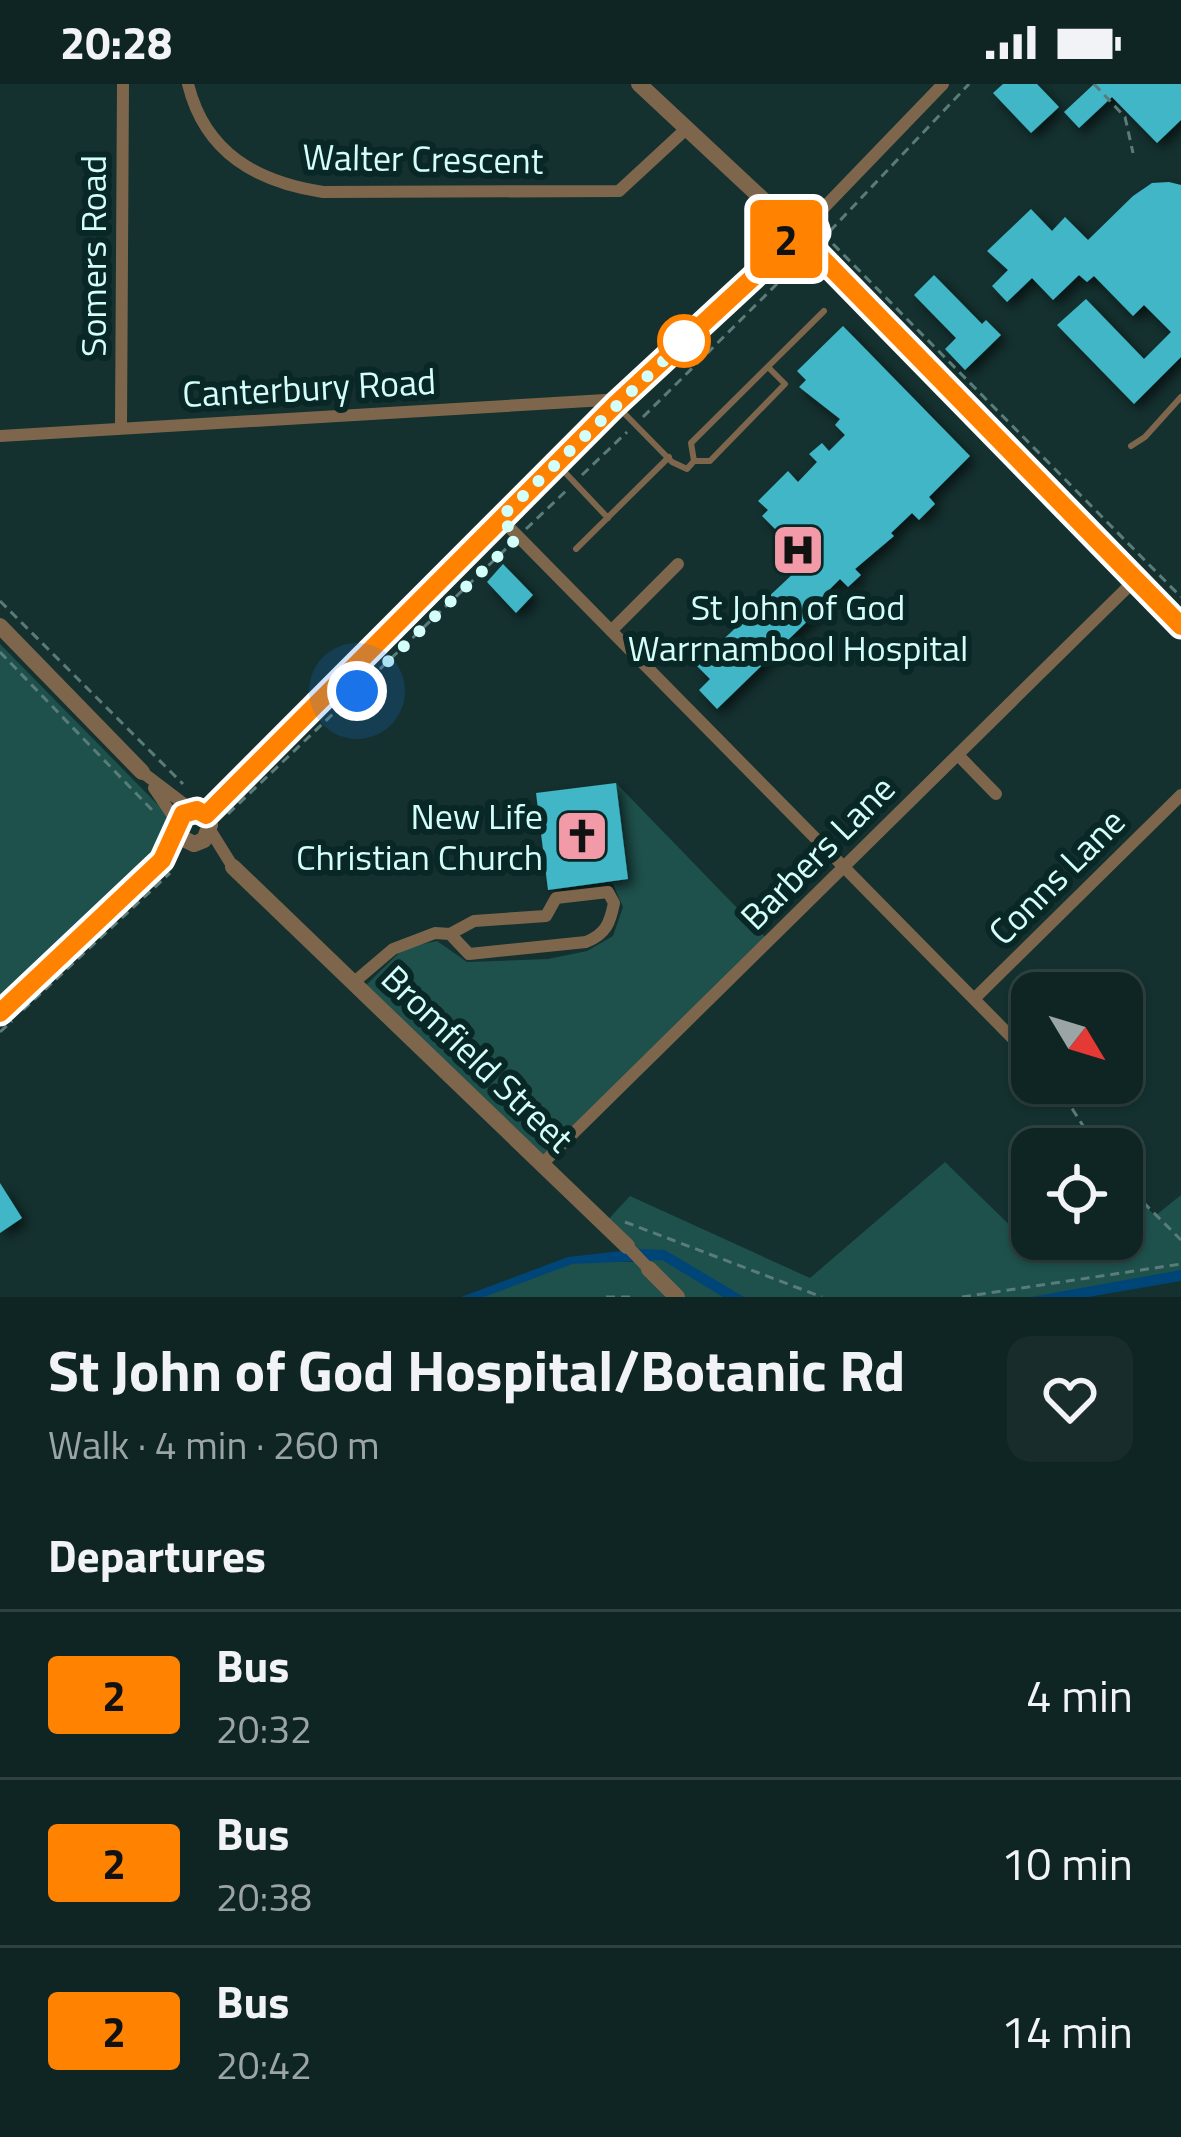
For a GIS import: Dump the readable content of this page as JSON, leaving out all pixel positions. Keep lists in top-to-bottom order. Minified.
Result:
{"streets":{"street":["Walter Crescent","Somers Road","Canterbury Road","Barbers Lane","Conns Lane","Bromfield Street"]},"crossings":[["Somers Road","Canterbury Road"],["Barbers Lane","Bromfield Street"]],"places":{"hospital":["St John of God Warrnambool Hospital"],"church":["New Life Christian Church"]},"lines":["bus line 2"],"north":"bottom right","page":{"status":"20:28","on_map":"2","heading":[["St John of God Hospital/Botanic Rd","Walk · 4 min · 260 m"],"Departures"],"list":[{"mark":"2","name":"Bus","note":"20:32","value":"4 min"},{"mark":"2","name":"Bus","note":"20:38","value":"10 min"},{"mark":"2","name":"Bus","note":"20:42","value":"14 min"}]}}
